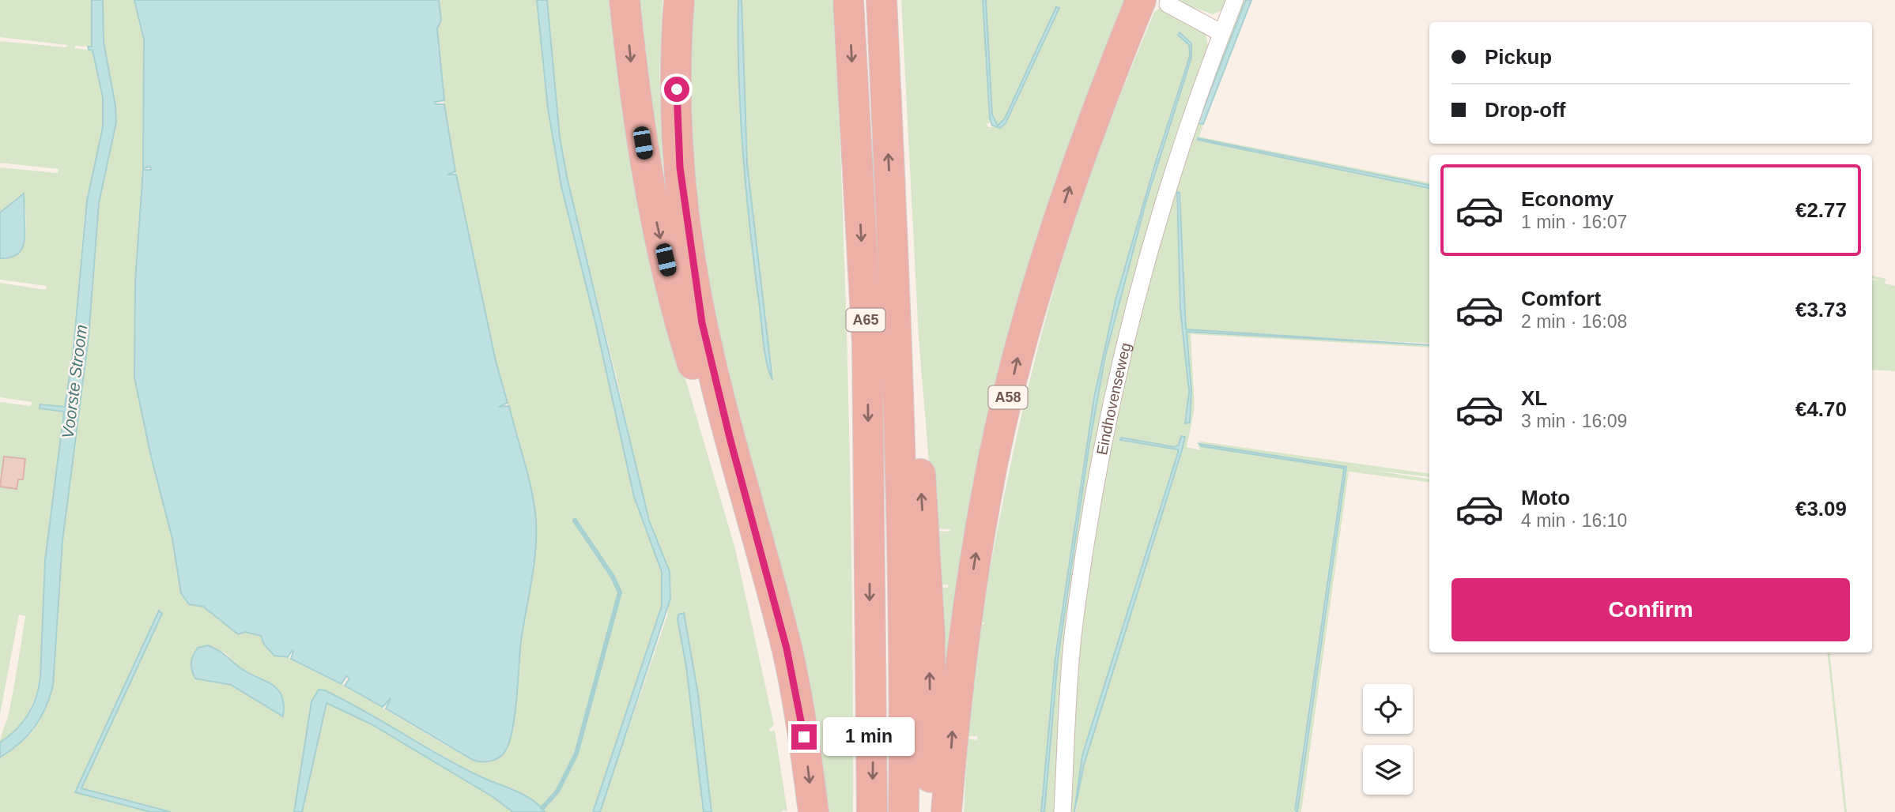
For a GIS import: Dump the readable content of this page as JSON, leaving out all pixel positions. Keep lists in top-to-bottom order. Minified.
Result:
{"streets":{"highway":["A65","A58"],"street":["Eindhovenseweg"]},"water":["Voorste Stroom"],"page":{"banner":["Pickup","Drop-off"],"list":[{"name":"Economy","note":"1 min · 16:07","value":"€2.77"},{"name":"Comfort","note":"2 min · 16:08","value":"€3.73"},{"name":"XL","note":"3 min · 16:09","value":"€4.70"},{"name":"Moto","note":"4 min · 16:10","value":"€3.09"}],"buttons":"Confirm","bubble":"1 min"}}
